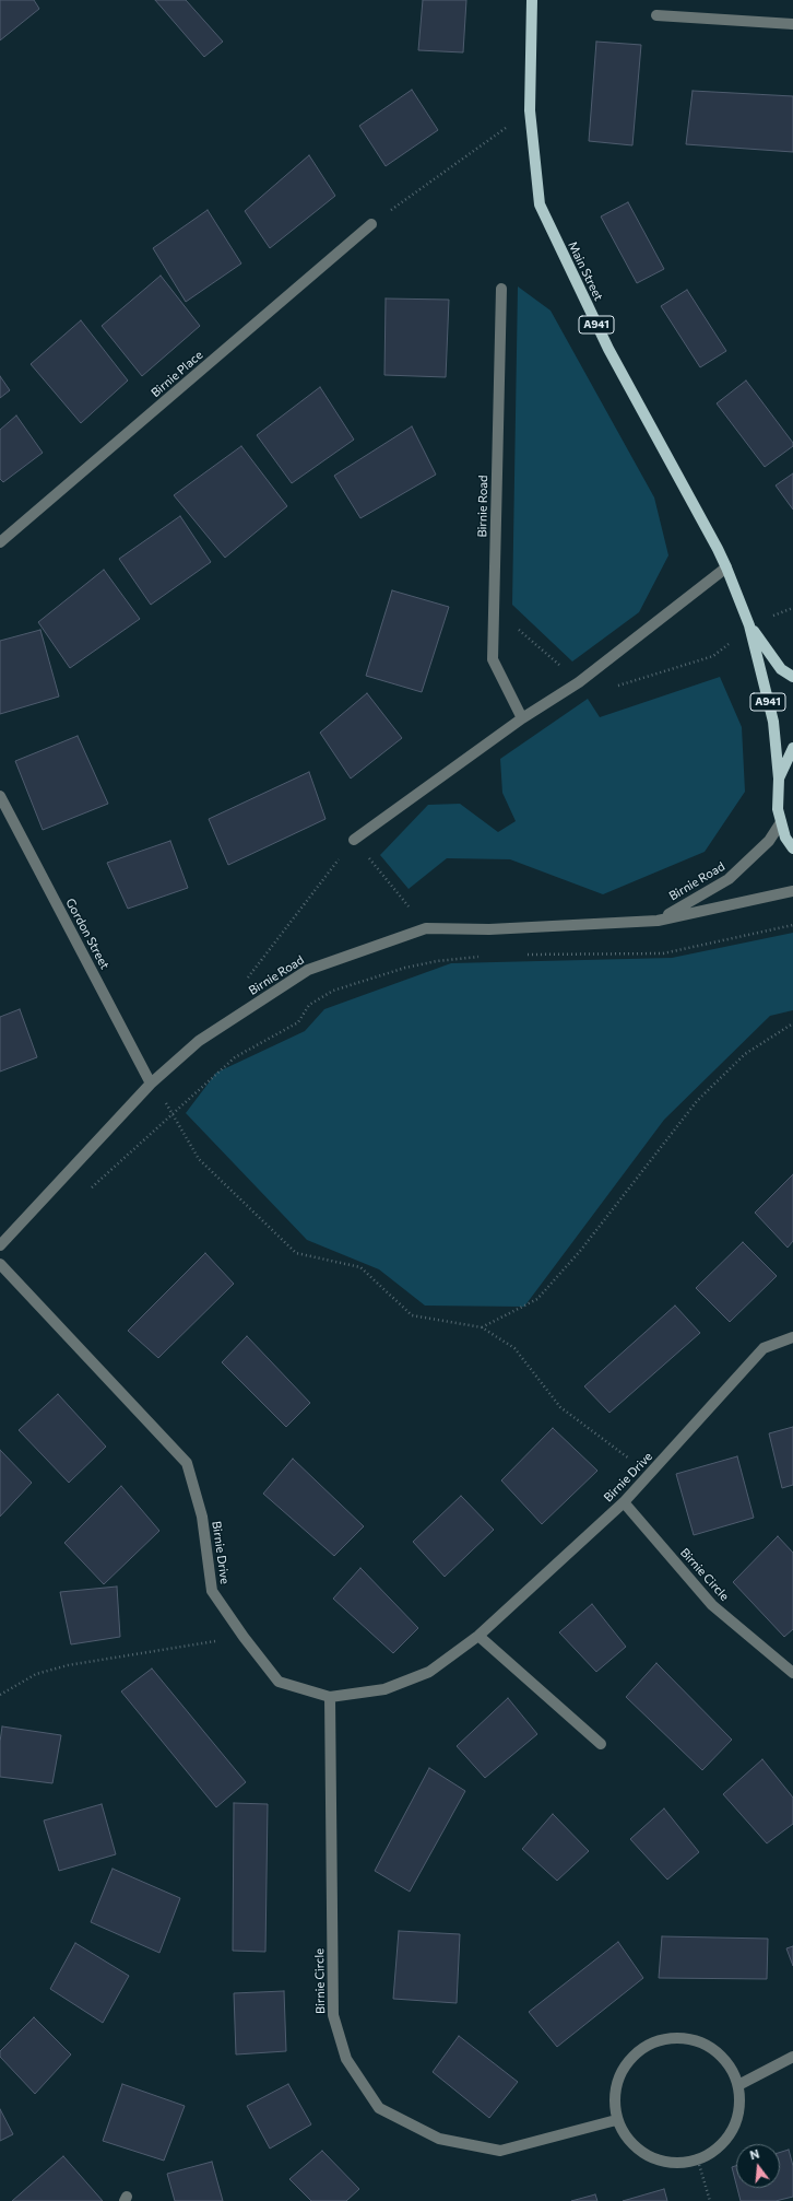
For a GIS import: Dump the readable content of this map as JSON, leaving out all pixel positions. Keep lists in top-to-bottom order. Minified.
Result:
{"streets":{"main road":["Main Street","A941"],"street":["Birnie Place","Birnie Road","Gordon Street","Birnie Drive","Birnie Circle"]},"crossings":[["Main Street","A941"],["A941","Birnie Road"],["Birnie Road","Gordon Street"],["Birnie Drive","Birnie Circle"]],"north":"top"}
